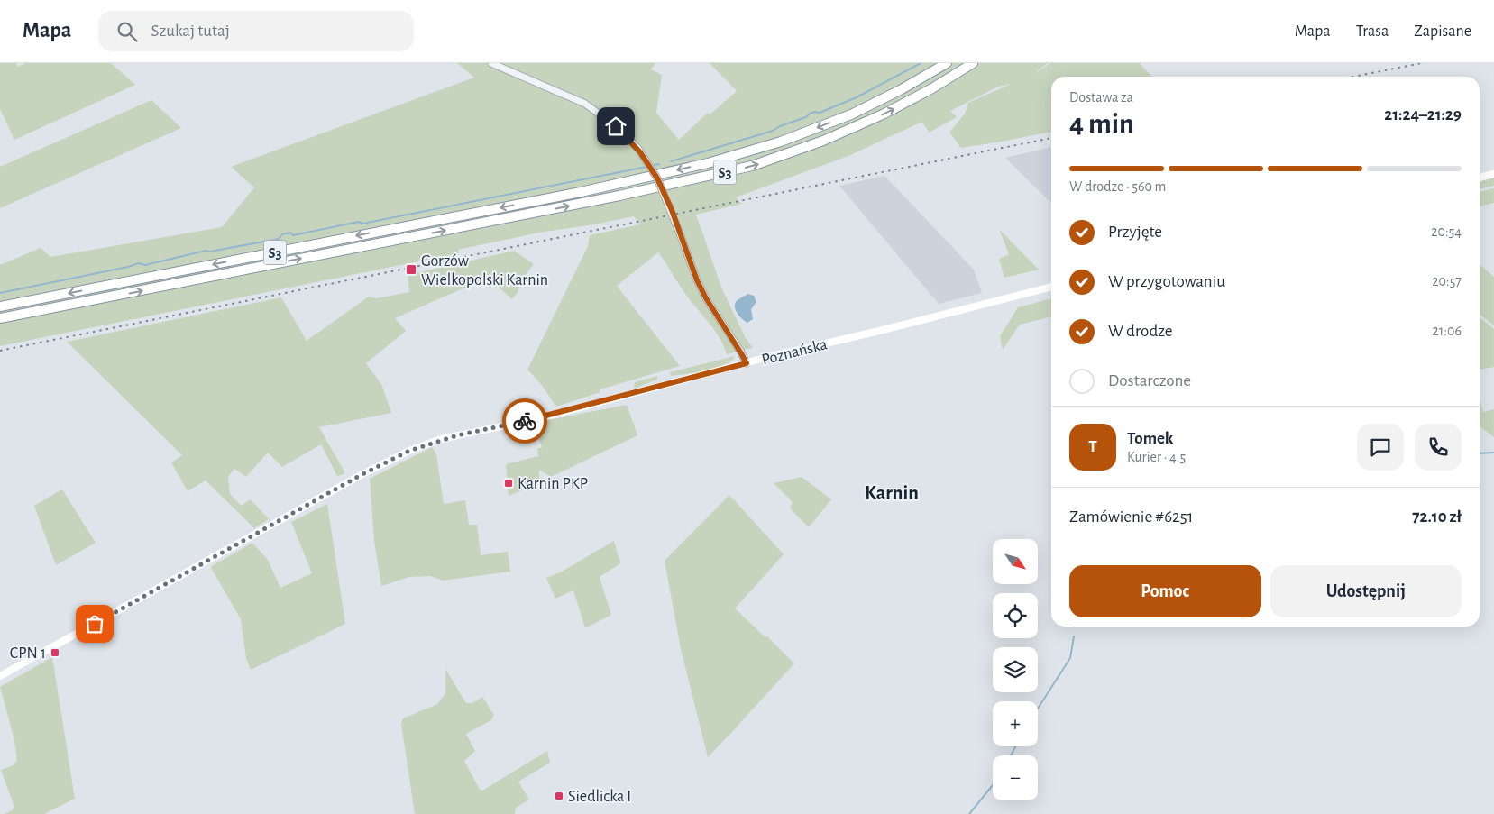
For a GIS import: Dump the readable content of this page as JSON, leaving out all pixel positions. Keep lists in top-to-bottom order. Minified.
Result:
{"streets":{"highway":["S3"],"main road":["Poznańska"]},"districts":["Karnin"],"places":{"transit":["Gorzów Wielkopolski Karnin","Karnin PKP","CPN 1","Siedlicka I"]},"north":"bottom right","page":{"header":"Mapa","search":"Szukaj tutaj","nav":["Mapa","Trasa","Zapisane"],"heading":["4 min","Dostawa za","21:24–21:29"],"panel":["Tomek","Kurier · 4.5","Zamówienie #6251","72.10 zł"],"bar":"W drodze · 560 m","list":[["Przyjęte","20:54"],["W przygotowaniu","20:57"],["W drodze","21:06"],"Dostarczone"],"round":"T","map_buttons":["+","−"],"buttons":["Pomoc","Udostępnij"]}}
